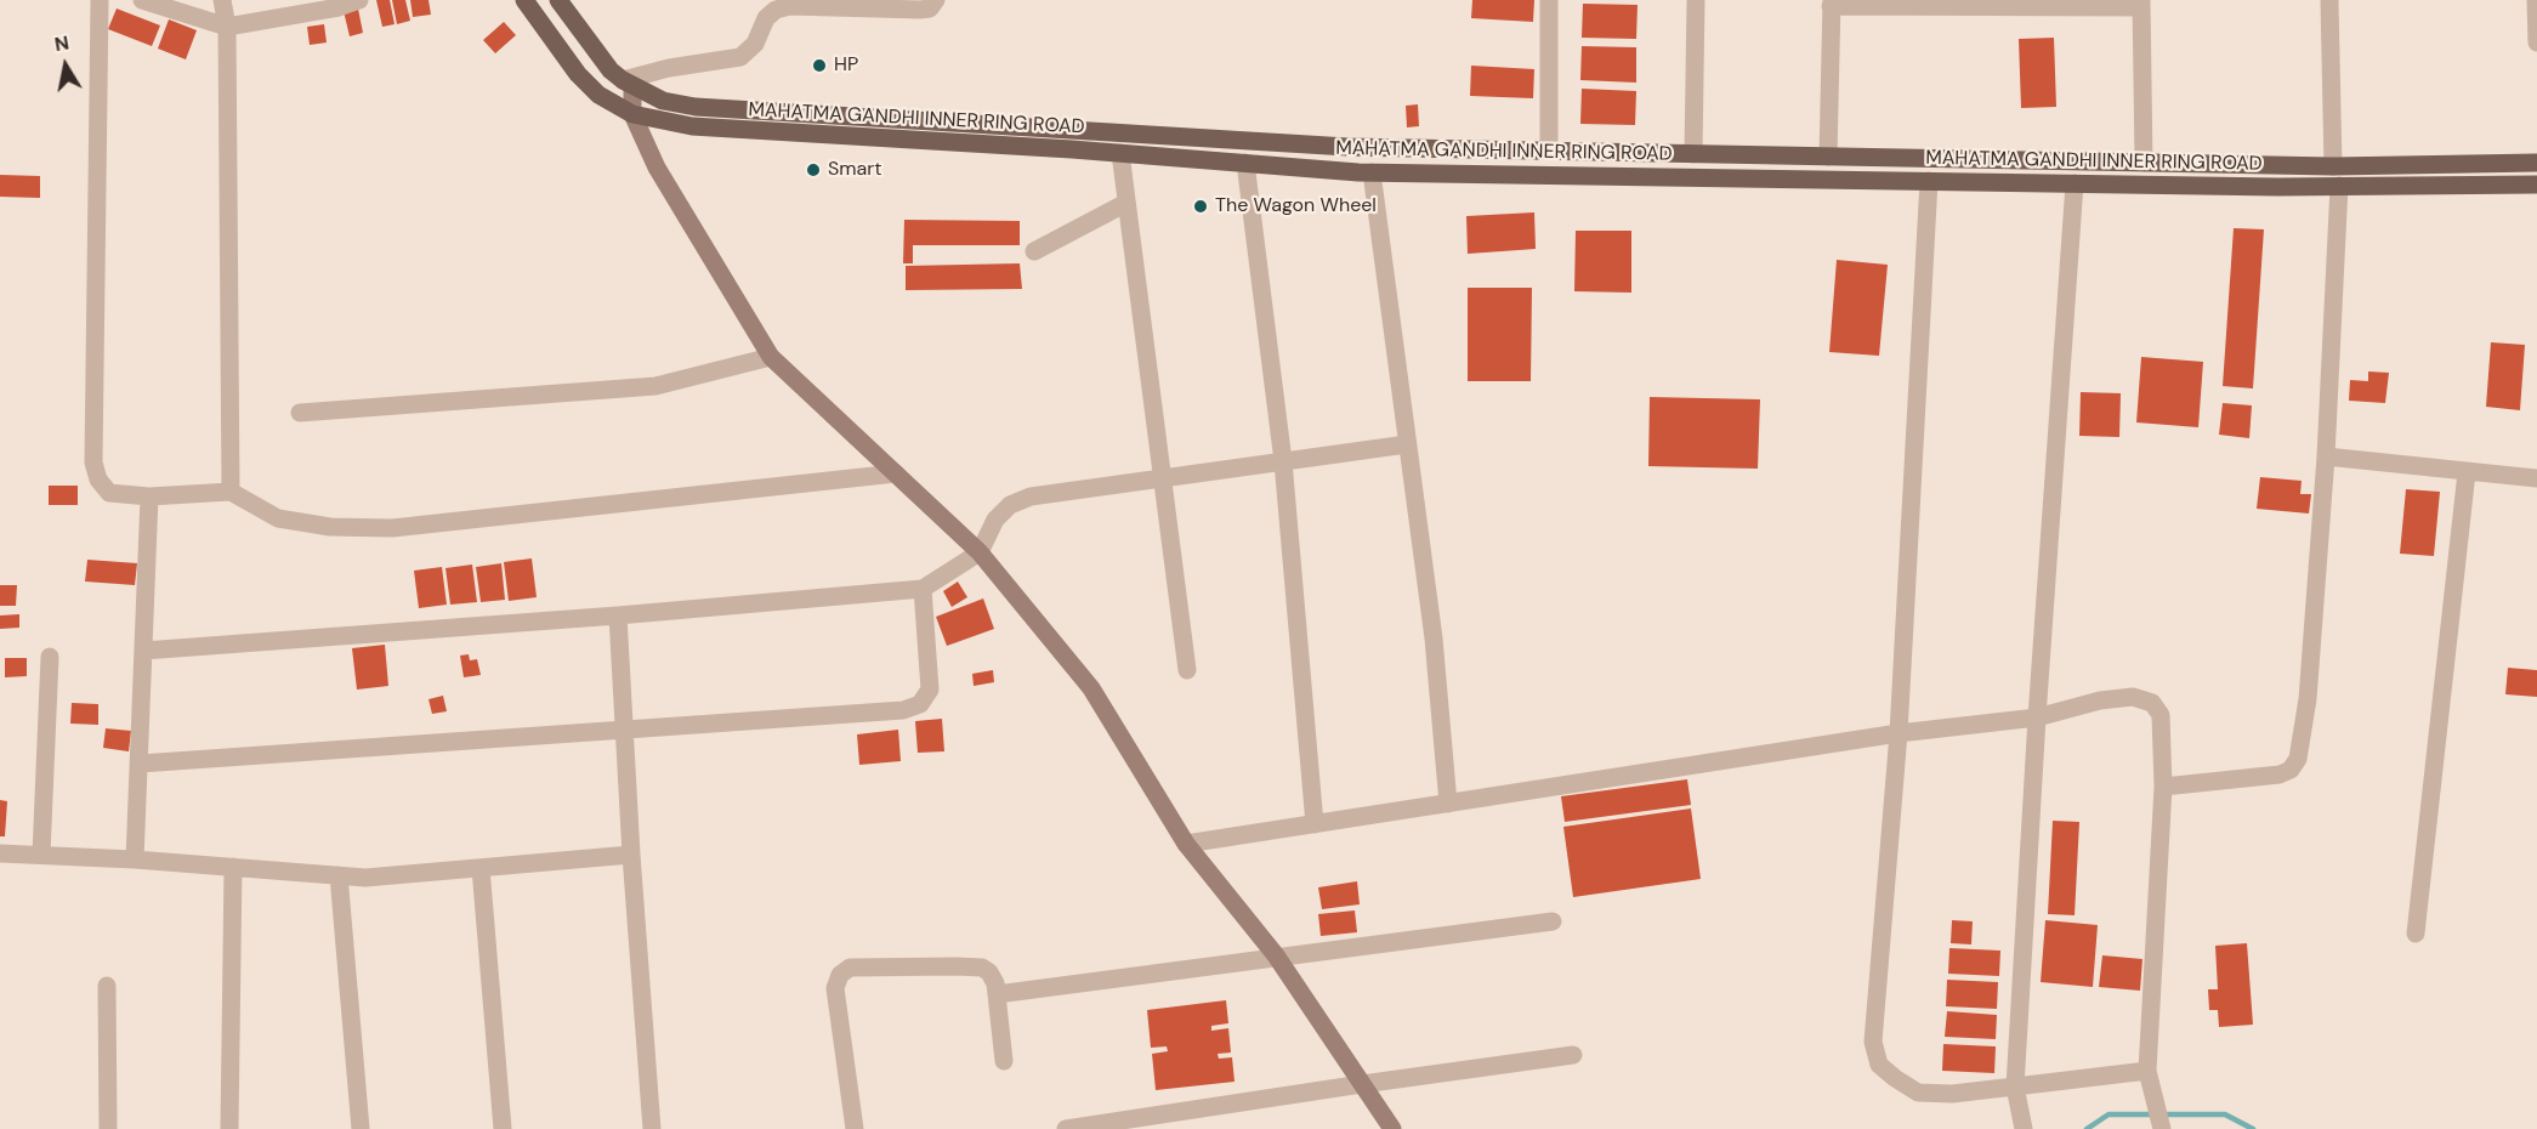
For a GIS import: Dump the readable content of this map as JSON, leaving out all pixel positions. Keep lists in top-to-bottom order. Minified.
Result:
{"streets":{"main road":["MAHATMA GANDHI INNER RING ROAD"]},"places":["HP","Smart","The Wagon Wheel"],"north":"top"}
